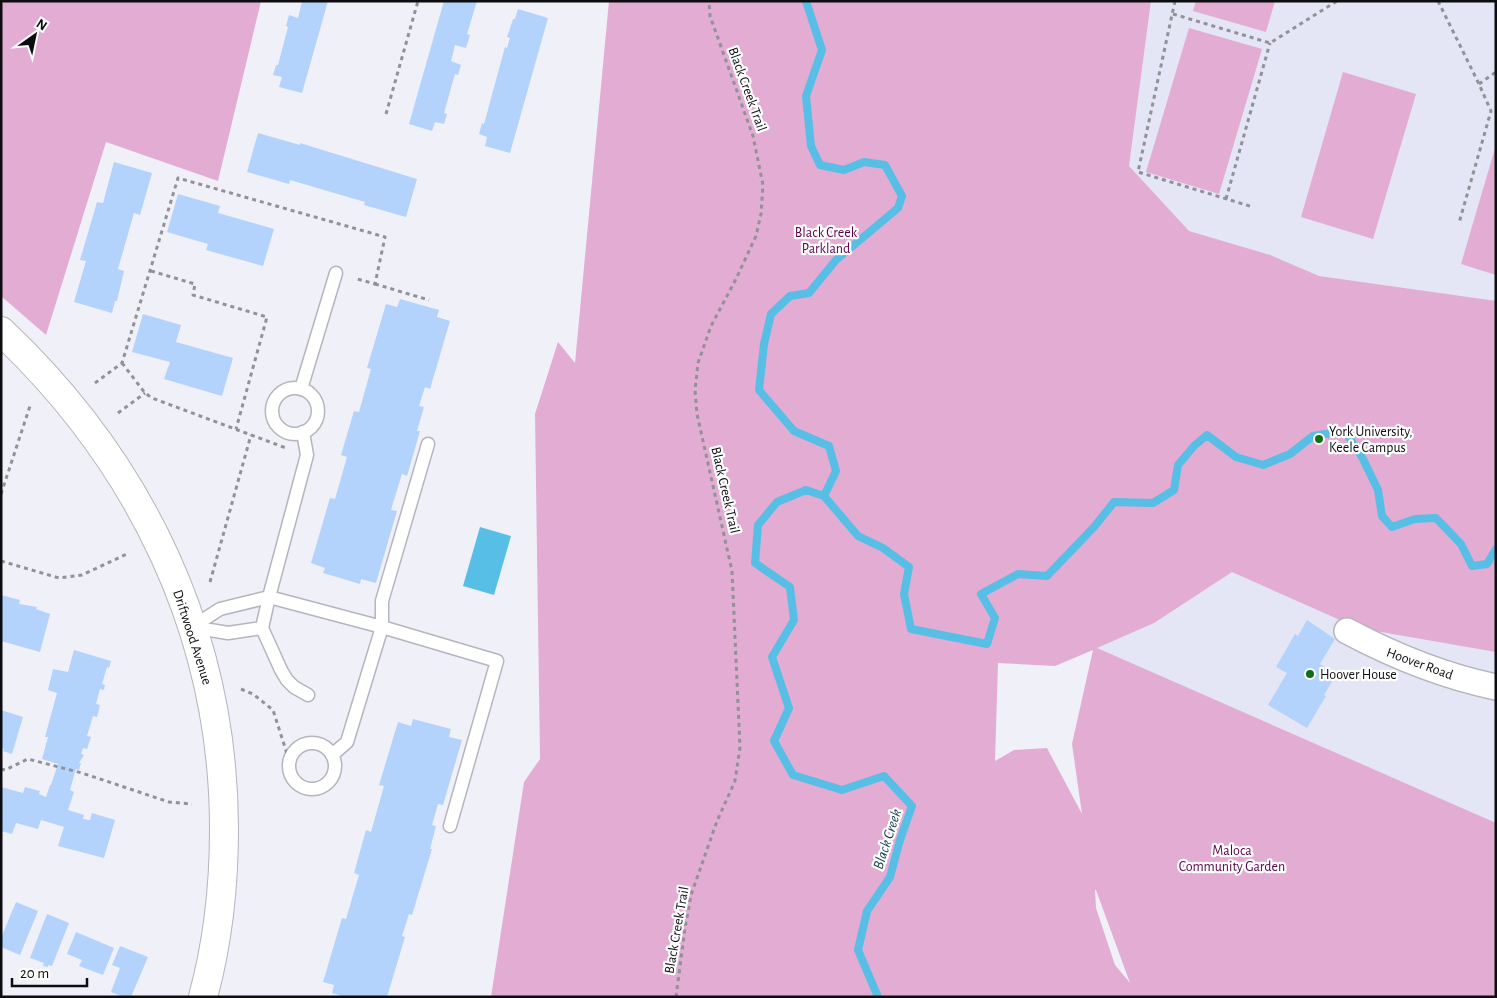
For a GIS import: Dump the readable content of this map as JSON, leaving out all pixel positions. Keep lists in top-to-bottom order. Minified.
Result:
{"streets":{"street":["Driftwood Avenue","Hoover Road"],"path":["Black Creek Trail"]},"water":["Black Creek"],"parks":["Black Creek Parkland","Maloca Community Garden"],"places":["York University, Keele Campus","Hoover House"],"scale_bar":"20 m","north":"top right"}
